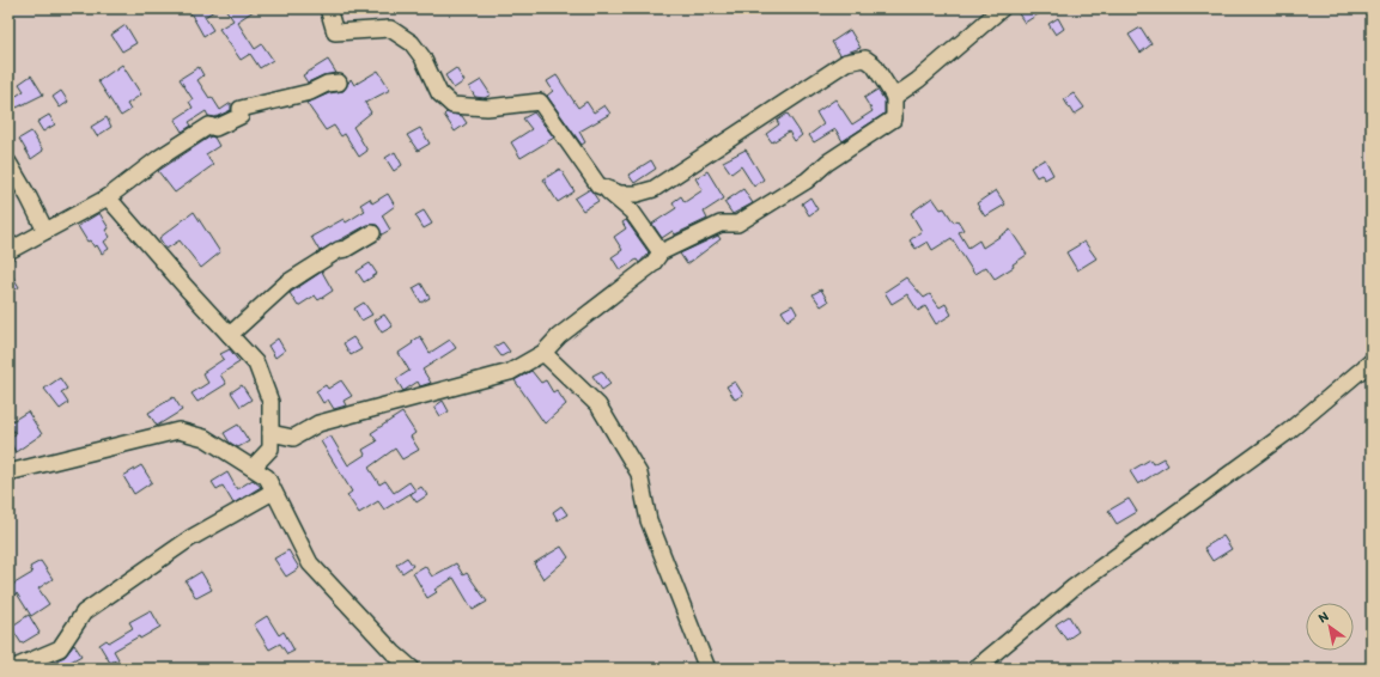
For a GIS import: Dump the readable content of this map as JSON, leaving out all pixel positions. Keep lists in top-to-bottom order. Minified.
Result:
{"north":"top left"}
